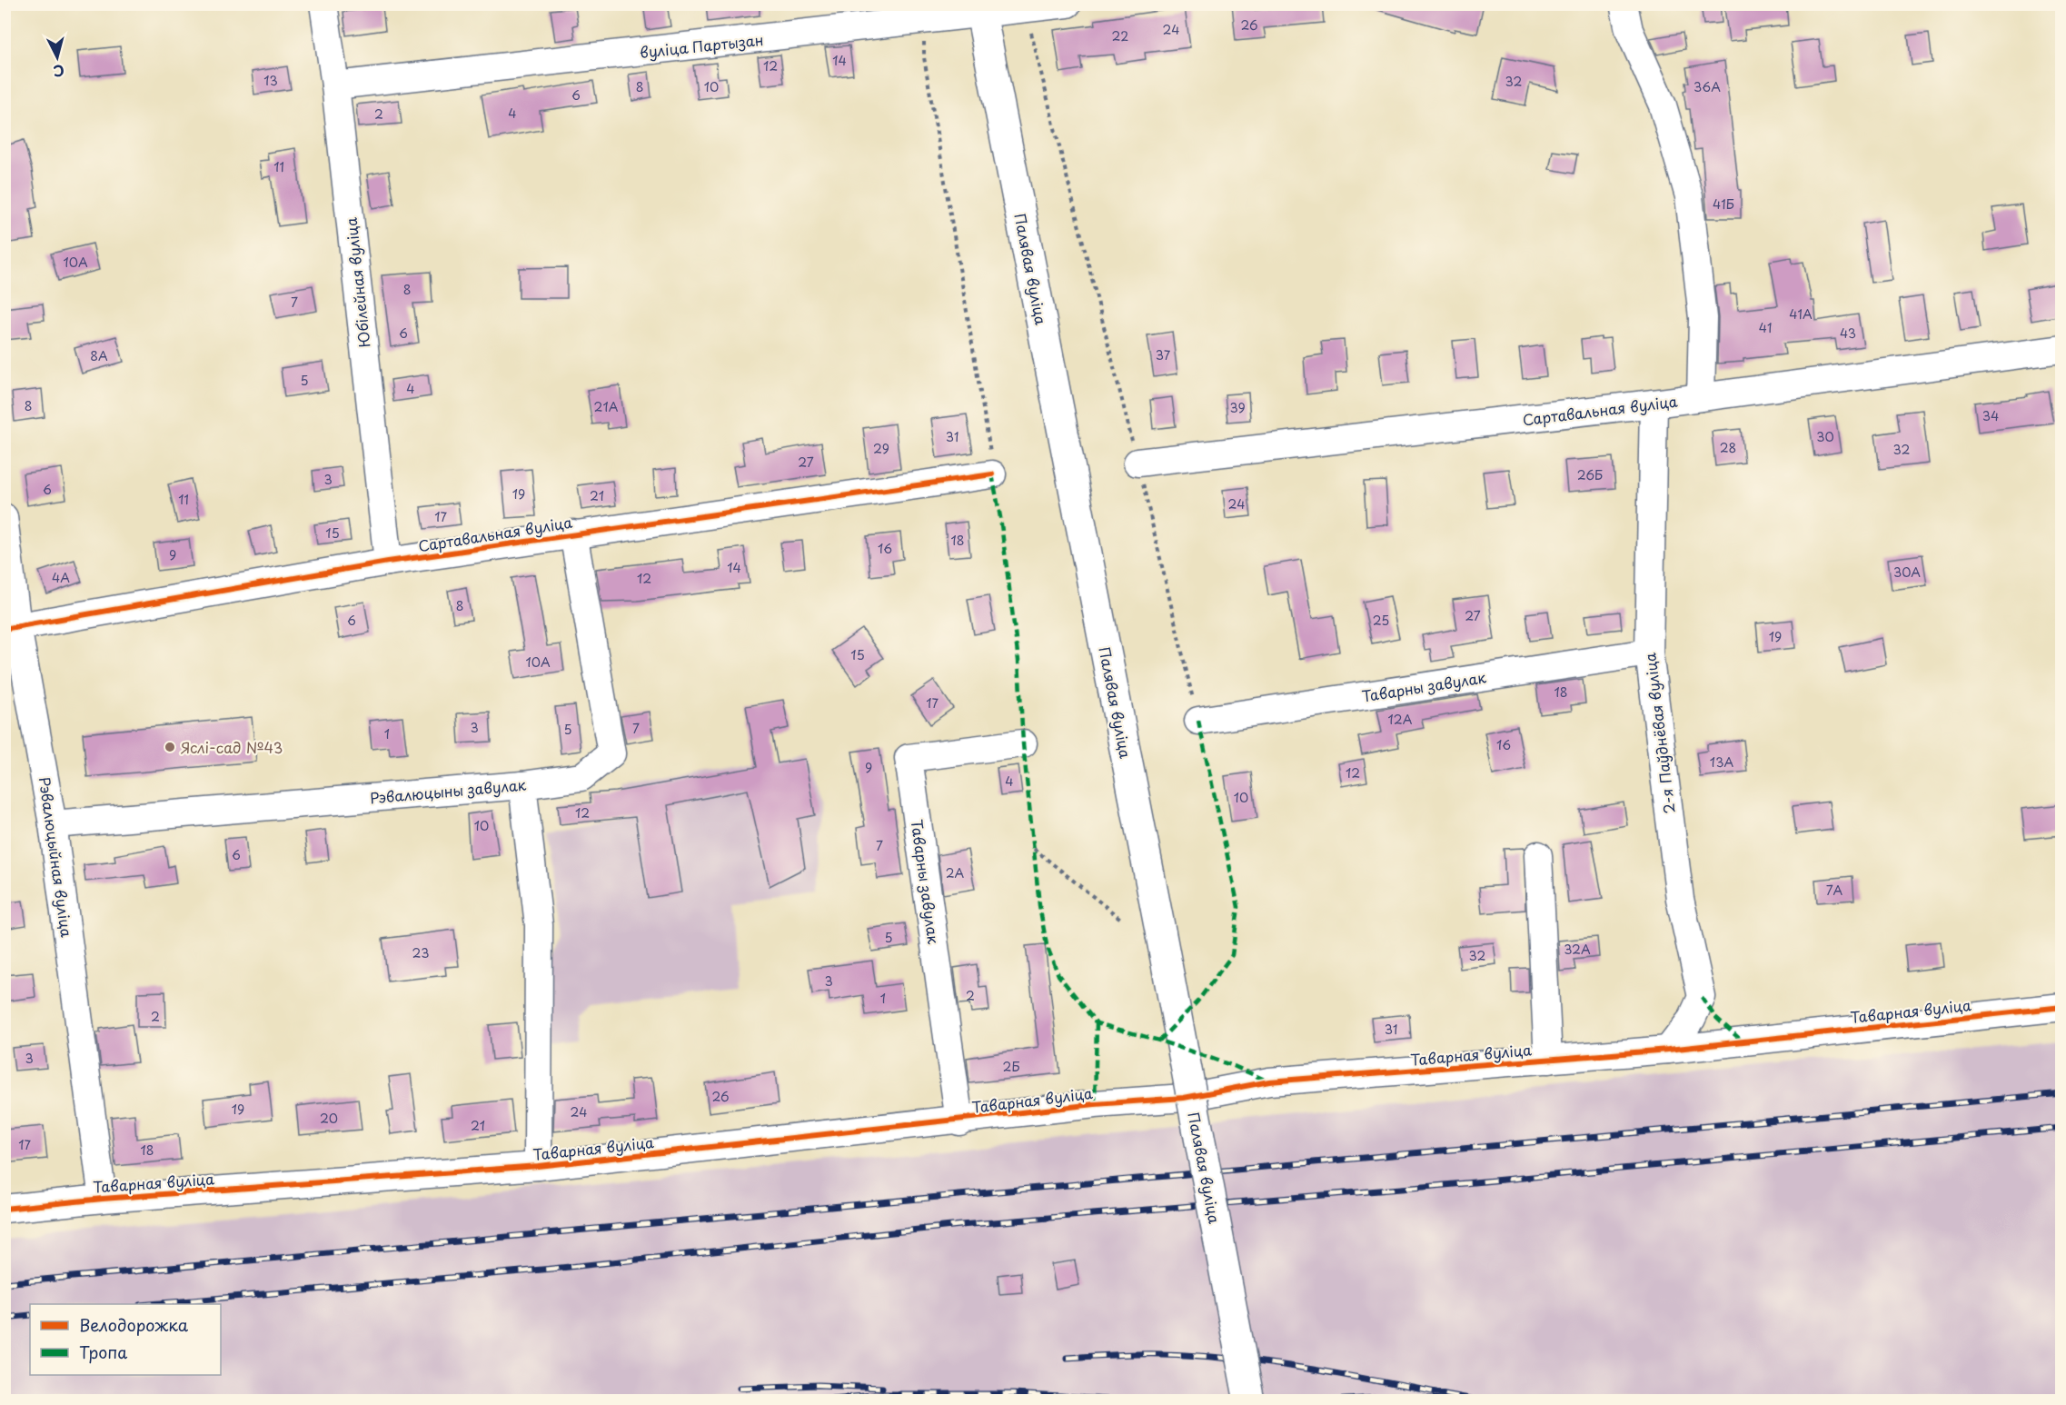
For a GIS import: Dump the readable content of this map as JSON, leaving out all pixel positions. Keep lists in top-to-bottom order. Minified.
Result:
{"streets":{"main road":["Палявая вуліца"],"street":["вуліца Партызан","Юбілейная вуліца","Сартавальная вуліца","Таварны завулак","2-я Паўднёвая вуліца","Рэвалюцыны завулак","Рэвалюцыйная вуліца","Таварная вуліца"]},"crossings":[["вуліца Партызан","Палявая вуліца"],["вуліца Партызан","Юбілейная вуліца"],["Юбілейная вуліца","Сартавальная вуліца"],["Сартавальная вуліца","2-я Паўднёвая вуліца"],["Сартавальная вуліца","Рэвалюцыны завулак"],["Сартавальная вуліца","Рэвалюцыйная вуліца"],["Таварны завулак","2-я Паўднёвая вуліца"],["Таварны завулак","Таварная вуліца"],["2-я Паўднёвая вуліца","Таварная вуліца"],["Рэвалюцыны завулак","Рэвалюцыйная вуліца"],["Рэвалюцыйная вуліца","Таварная вуліца"]],"places":["Яслі-сад №43"],"house_numbers":["26","24","22","14","12","13","32","8","10","36А","6","4","2","11","41Б","10А","8","7","41А","41","6","43","37","8А","5","4","8","21А","39","34","31","30","28","29","32","27","26Б","3","6","19","21","11","24","17","15","18","16","9","14","30А","4А","12","8","27","6","25","19","15","10А","18","17","12А","3","7","5","1","16","13А","9","12","4","10","12","10","7","6","2А","7А","5","32А","23","32","3","2","1","2","31","3","2Б","26","19","24","20","21","17","18"],"legend":["Велодорожка","Тропа"],"north":"bottom"}
